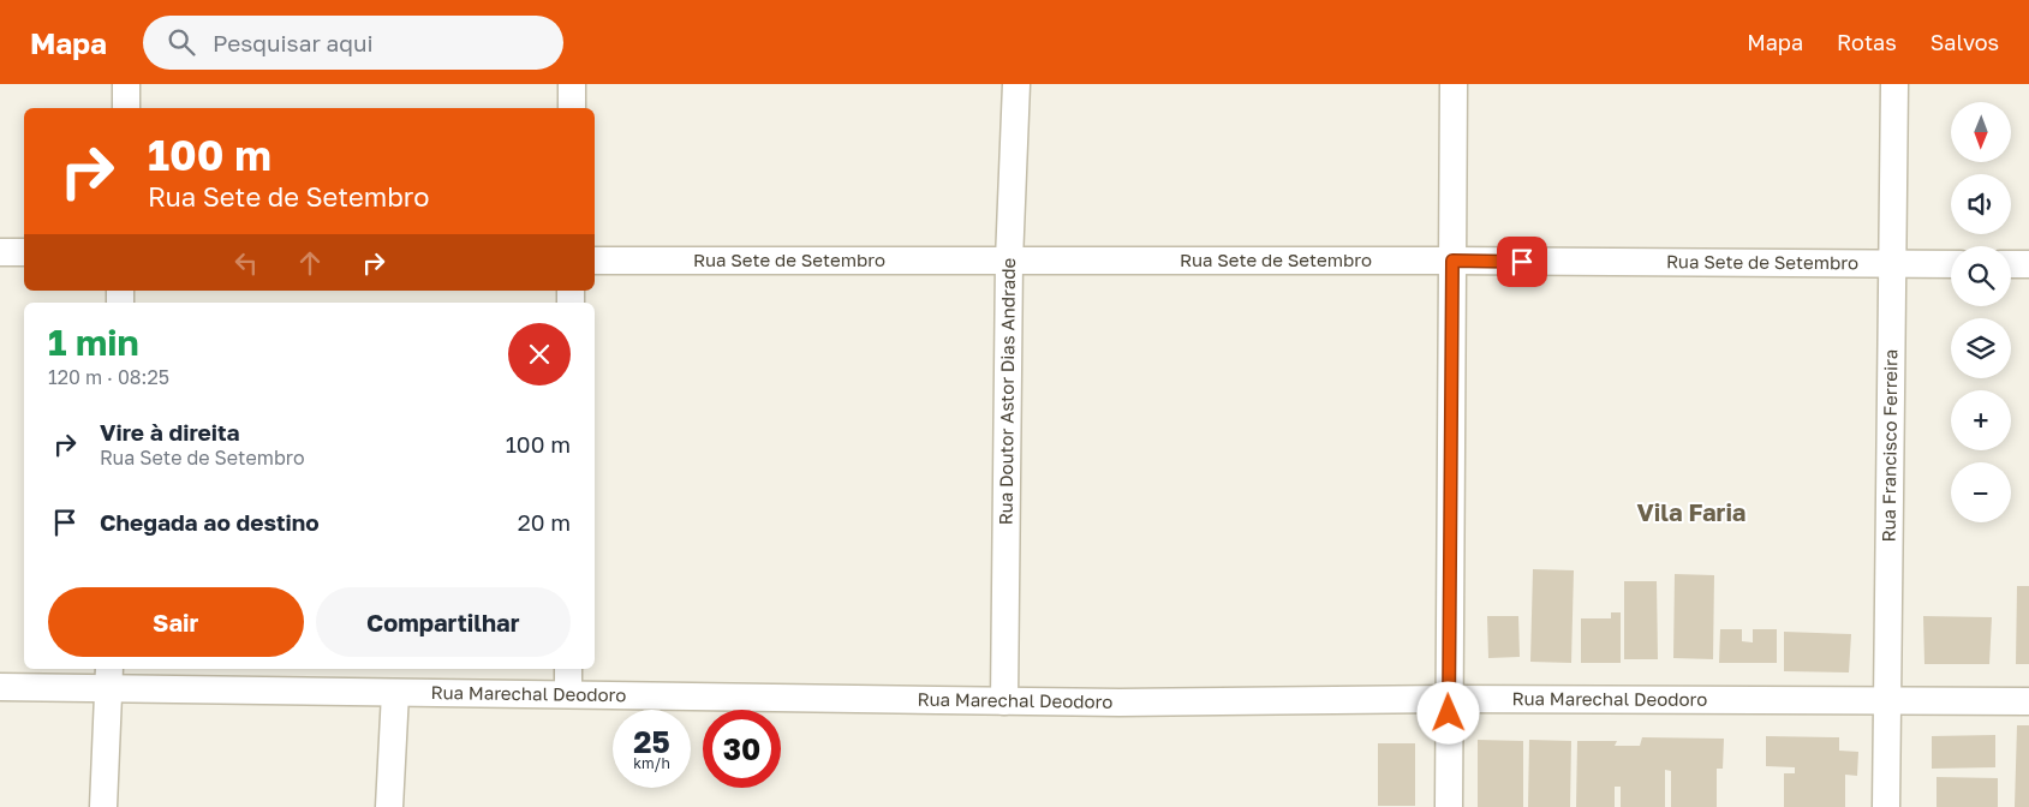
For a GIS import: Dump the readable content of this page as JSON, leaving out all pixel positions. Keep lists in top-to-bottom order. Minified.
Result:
{"streets":{"street":["Rua Sete de Setembro","Rua Doutor Astor Dias Andrade","Rua Francisco Ferreira","Rua Marechal Deodoro"]},"crossings":[["Rua Sete de Setembro","Rua Doutor Astor Dias Andrade"],["Rua Sete de Setembro","Rua Francisco Ferreira"],["Rua Doutor Astor Dias Andrade","Rua Marechal Deodoro"],["Rua Francisco Ferreira","Rua Marechal Deodoro"]],"districts":["Vila Faria"],"north":"bottom","page":{"header":"Mapa","search":"Pesquisar aqui","nav":["Mapa","Rotas","Salvos"],"map_buttons":["+","−"],"turn":["100 m","Rua Sete de Setembro"],"heading":["1 min","120 m · 08:25"],"list":[{"name":"Vire à direita","note":"Rua Sete de Setembro","value":"100 m"},{"name":"Chegada ao destino","value":"20 m"}],"buttons":["Sair","Compartilhar"],"speed":"25 km/h","limit":"30"}}
